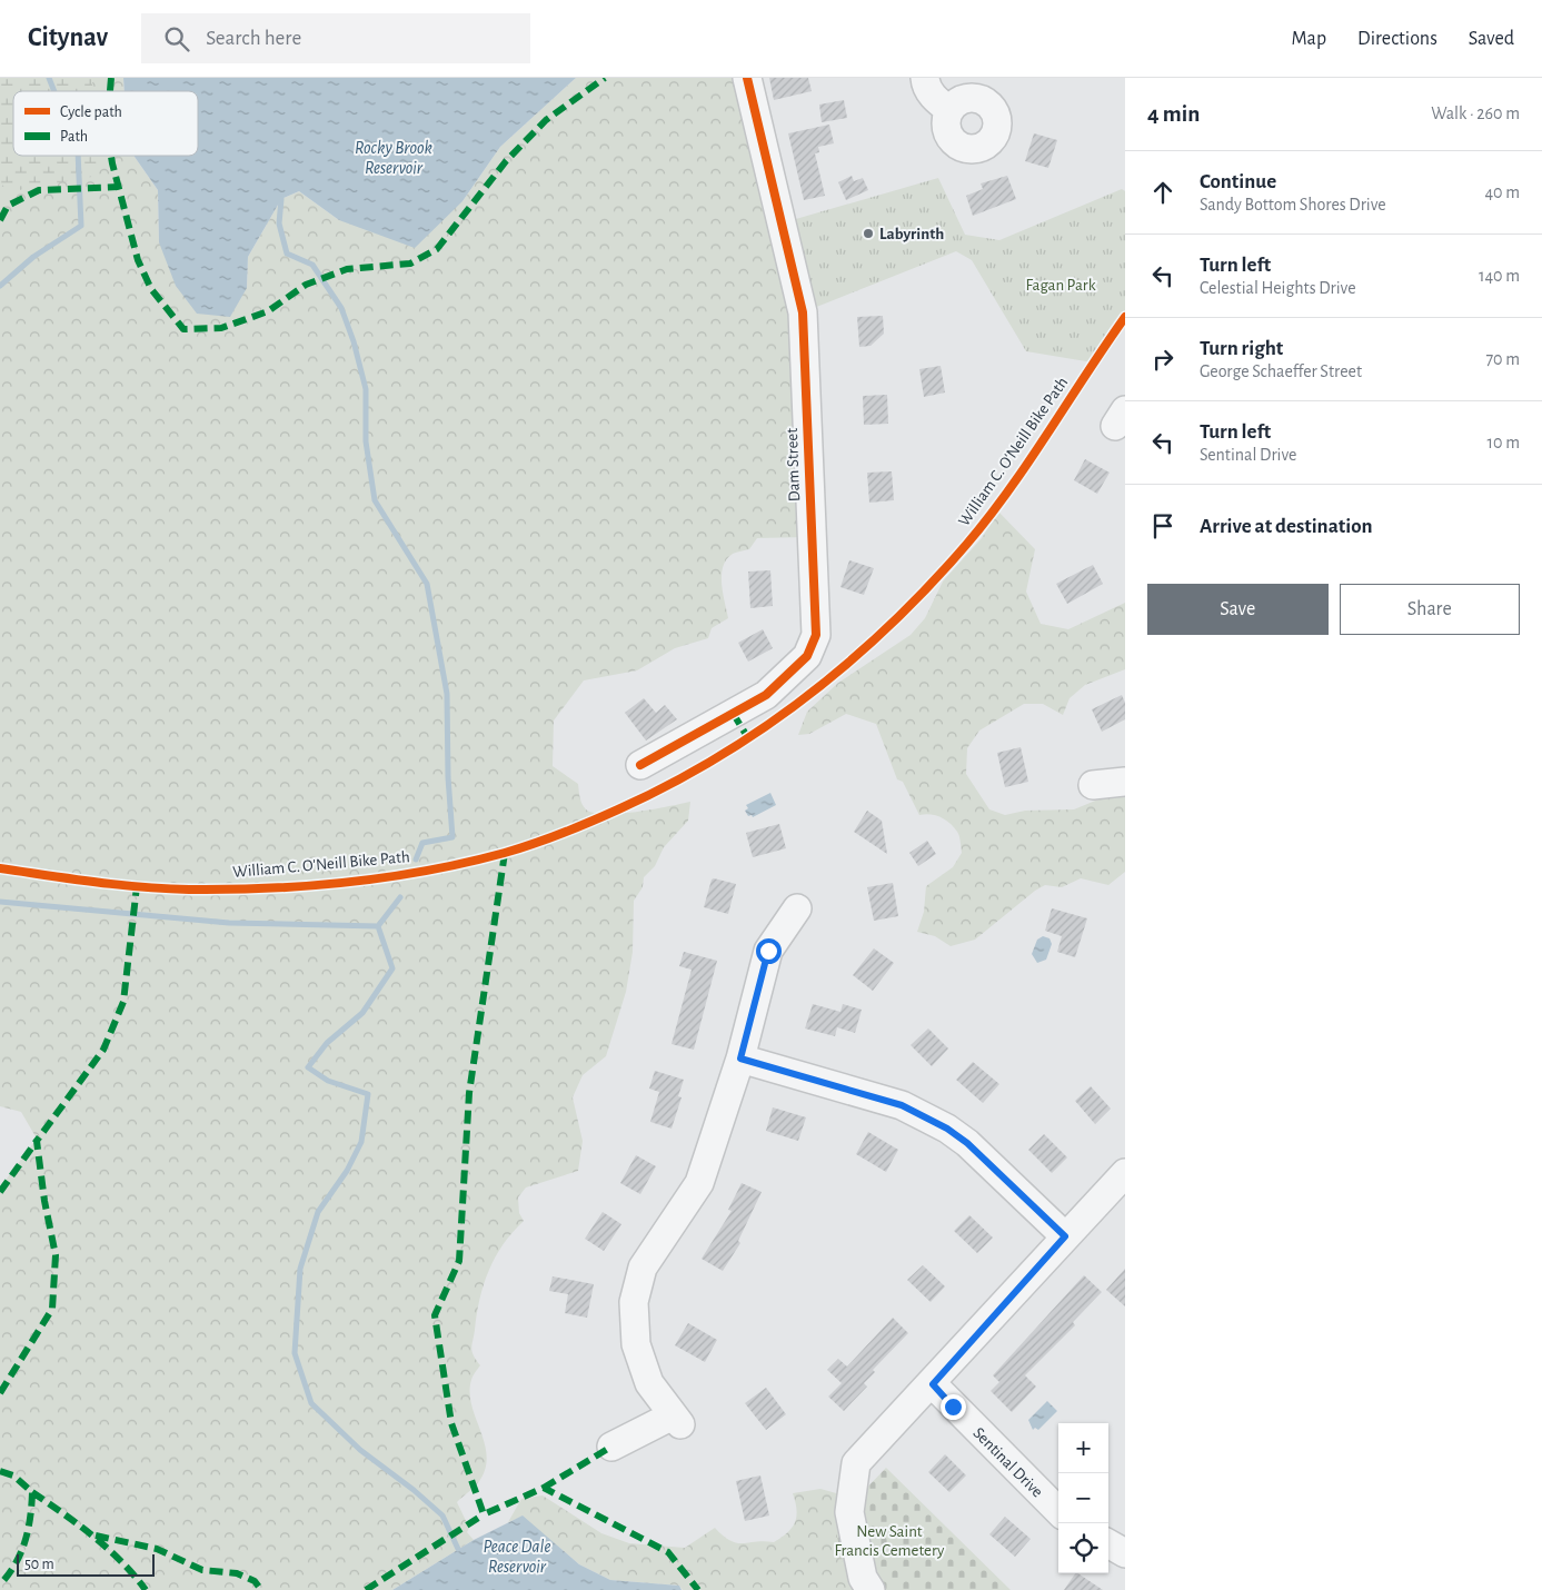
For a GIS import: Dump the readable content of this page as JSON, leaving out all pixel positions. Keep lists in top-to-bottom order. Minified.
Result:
{"streets":{"street":["Dam Street","Sentinal Drive"],"cycle path":["William C. O'Neill Bike Path"]},"water":["Rocky Brook Reservoir","Peace Dale Reservoir"],"parks":["Fagan Park","New Saint Francis Cemetery"],"places":["Labyrinth"],"legend":["Cycle path","Path"],"scale_bar":"50 m","page":{"header":"Citynav","search":"Search here","nav":["Map","Directions","Saved"],"heading":["4 min","Walk · 260 m"],"list":[["Continue","Sandy Bottom Shores Drive","40 m"],["Turn left","Celestial Heights Drive","140 m"],["Turn right","George Schaeffer Street","70 m"],["Turn left","Sentinal Drive","10 m"],"Arrive at destination"],"buttons":["Save","Share"],"map_buttons":["+","−"],"scale":"50 m"}}
